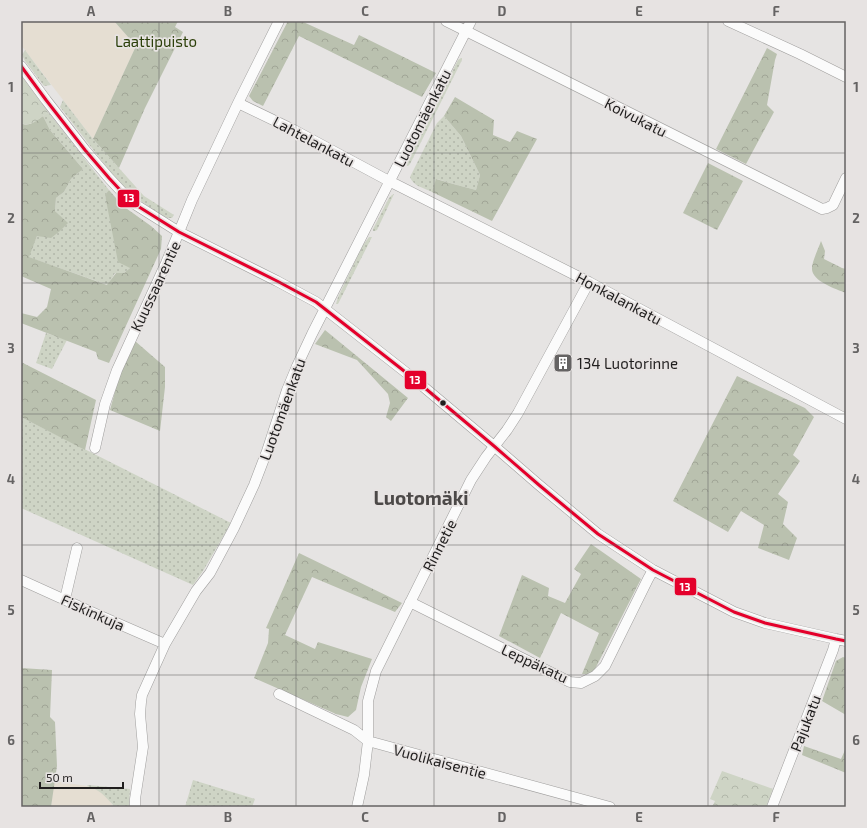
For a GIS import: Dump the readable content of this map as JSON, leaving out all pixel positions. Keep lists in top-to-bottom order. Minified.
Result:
{"streets":{"street":["Koivukatu","Luotomäenkatu","Lahtelankatu","Kuussaarentie","Honkalankatu","Rinnetie","Fiskinkuja","Leppäkatu","Pajukatu","Vuolikaisentie"]},"crossings":[["Koivukatu","Luotomäenkatu"],["Luotomäenkatu","Lahtelankatu"],["Luotomäenkatu","Honkalankatu"],["Luotomäenkatu","Fiskinkuja"],["Lahtelankatu","Kuussaarentie"],["Lahtelankatu","Honkalankatu"],["Honkalankatu","Rinnetie"],["Rinnetie","Leppäkatu"],["Rinnetie","Vuolikaisentie"]],"districts":["Luotomäki"],"parks":["Laattipuisto"],"places":{"building":["134 Luotorinne"]},"lines":["transit line 13"],"scale_bar":"50 m","grid":{"columns":["A","B","C","D","E","F"],"rows":["1","2","3","4","5","6"]}}
